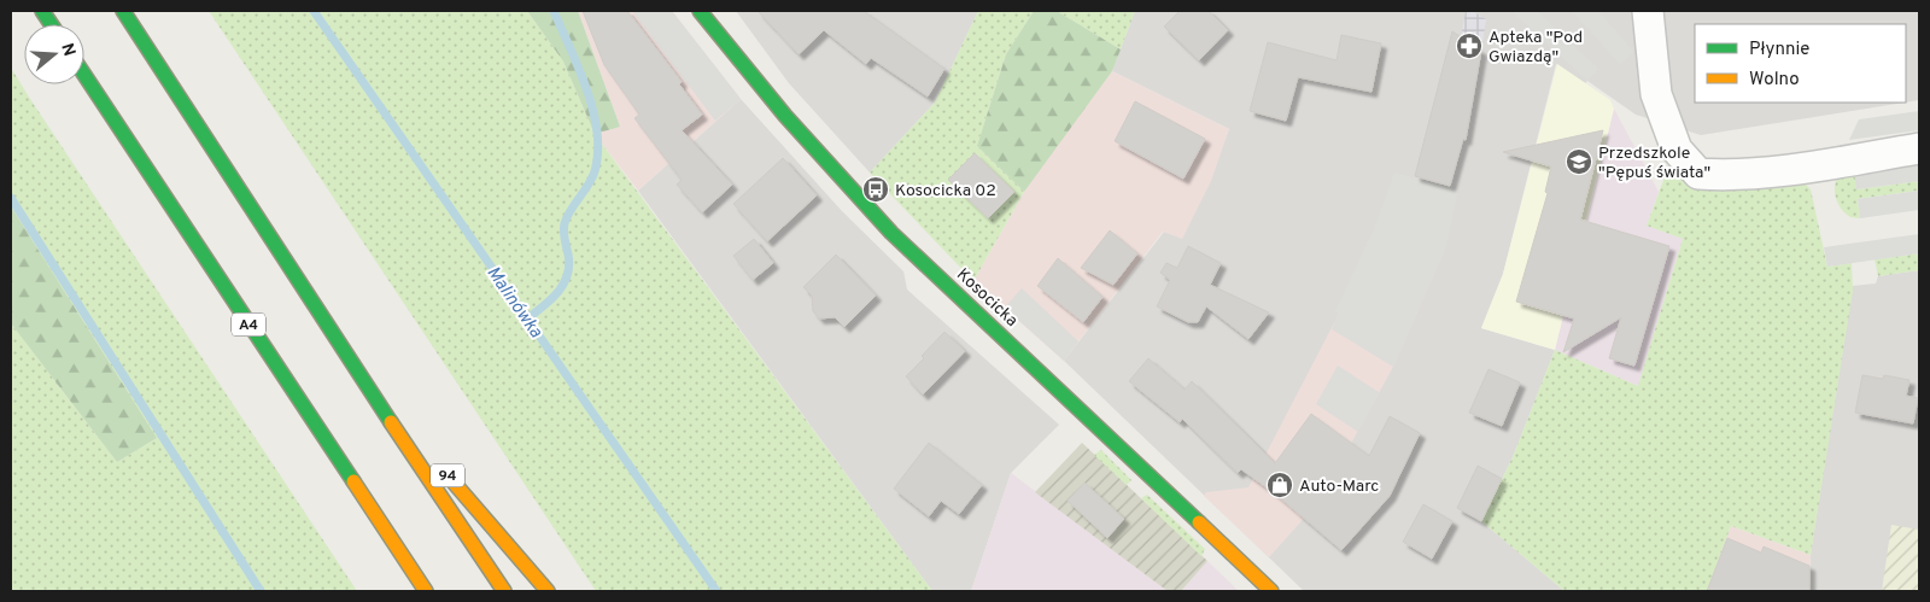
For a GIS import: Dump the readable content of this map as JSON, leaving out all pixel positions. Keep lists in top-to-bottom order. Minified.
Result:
{"streets":{"main road":["Kosocicka","A4","94"]},"water":["Malinówka"],"places":{"pharmacy":["Apteka \"Pod Gwiazdą\""],"school or university":["Przedszkole \"Pępuś świata\""],"bus stop":["Kosocicka 02"],"shop":["Auto-Marc"]},"legend":["Płynnie","Wolno"],"north":"right"}
